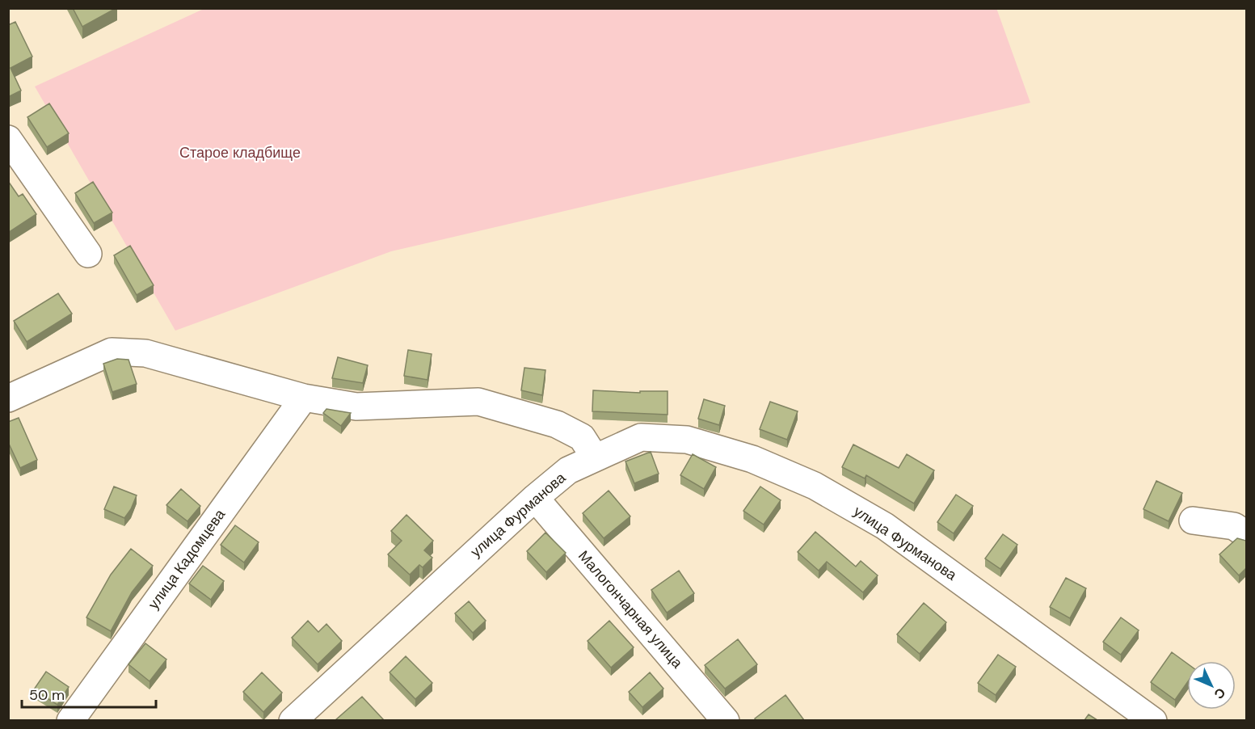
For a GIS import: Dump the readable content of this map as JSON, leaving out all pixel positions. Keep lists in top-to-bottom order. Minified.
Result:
{"streets":{"street":["улица Фурманова","улица Кадомцева","Малогончарная улица"]},"crossings":[["улица Фурманова","Малогончарная улица"]],"parks":["Старое кладбище"],"scale_bar":"50 m","north":"bottom right"}
